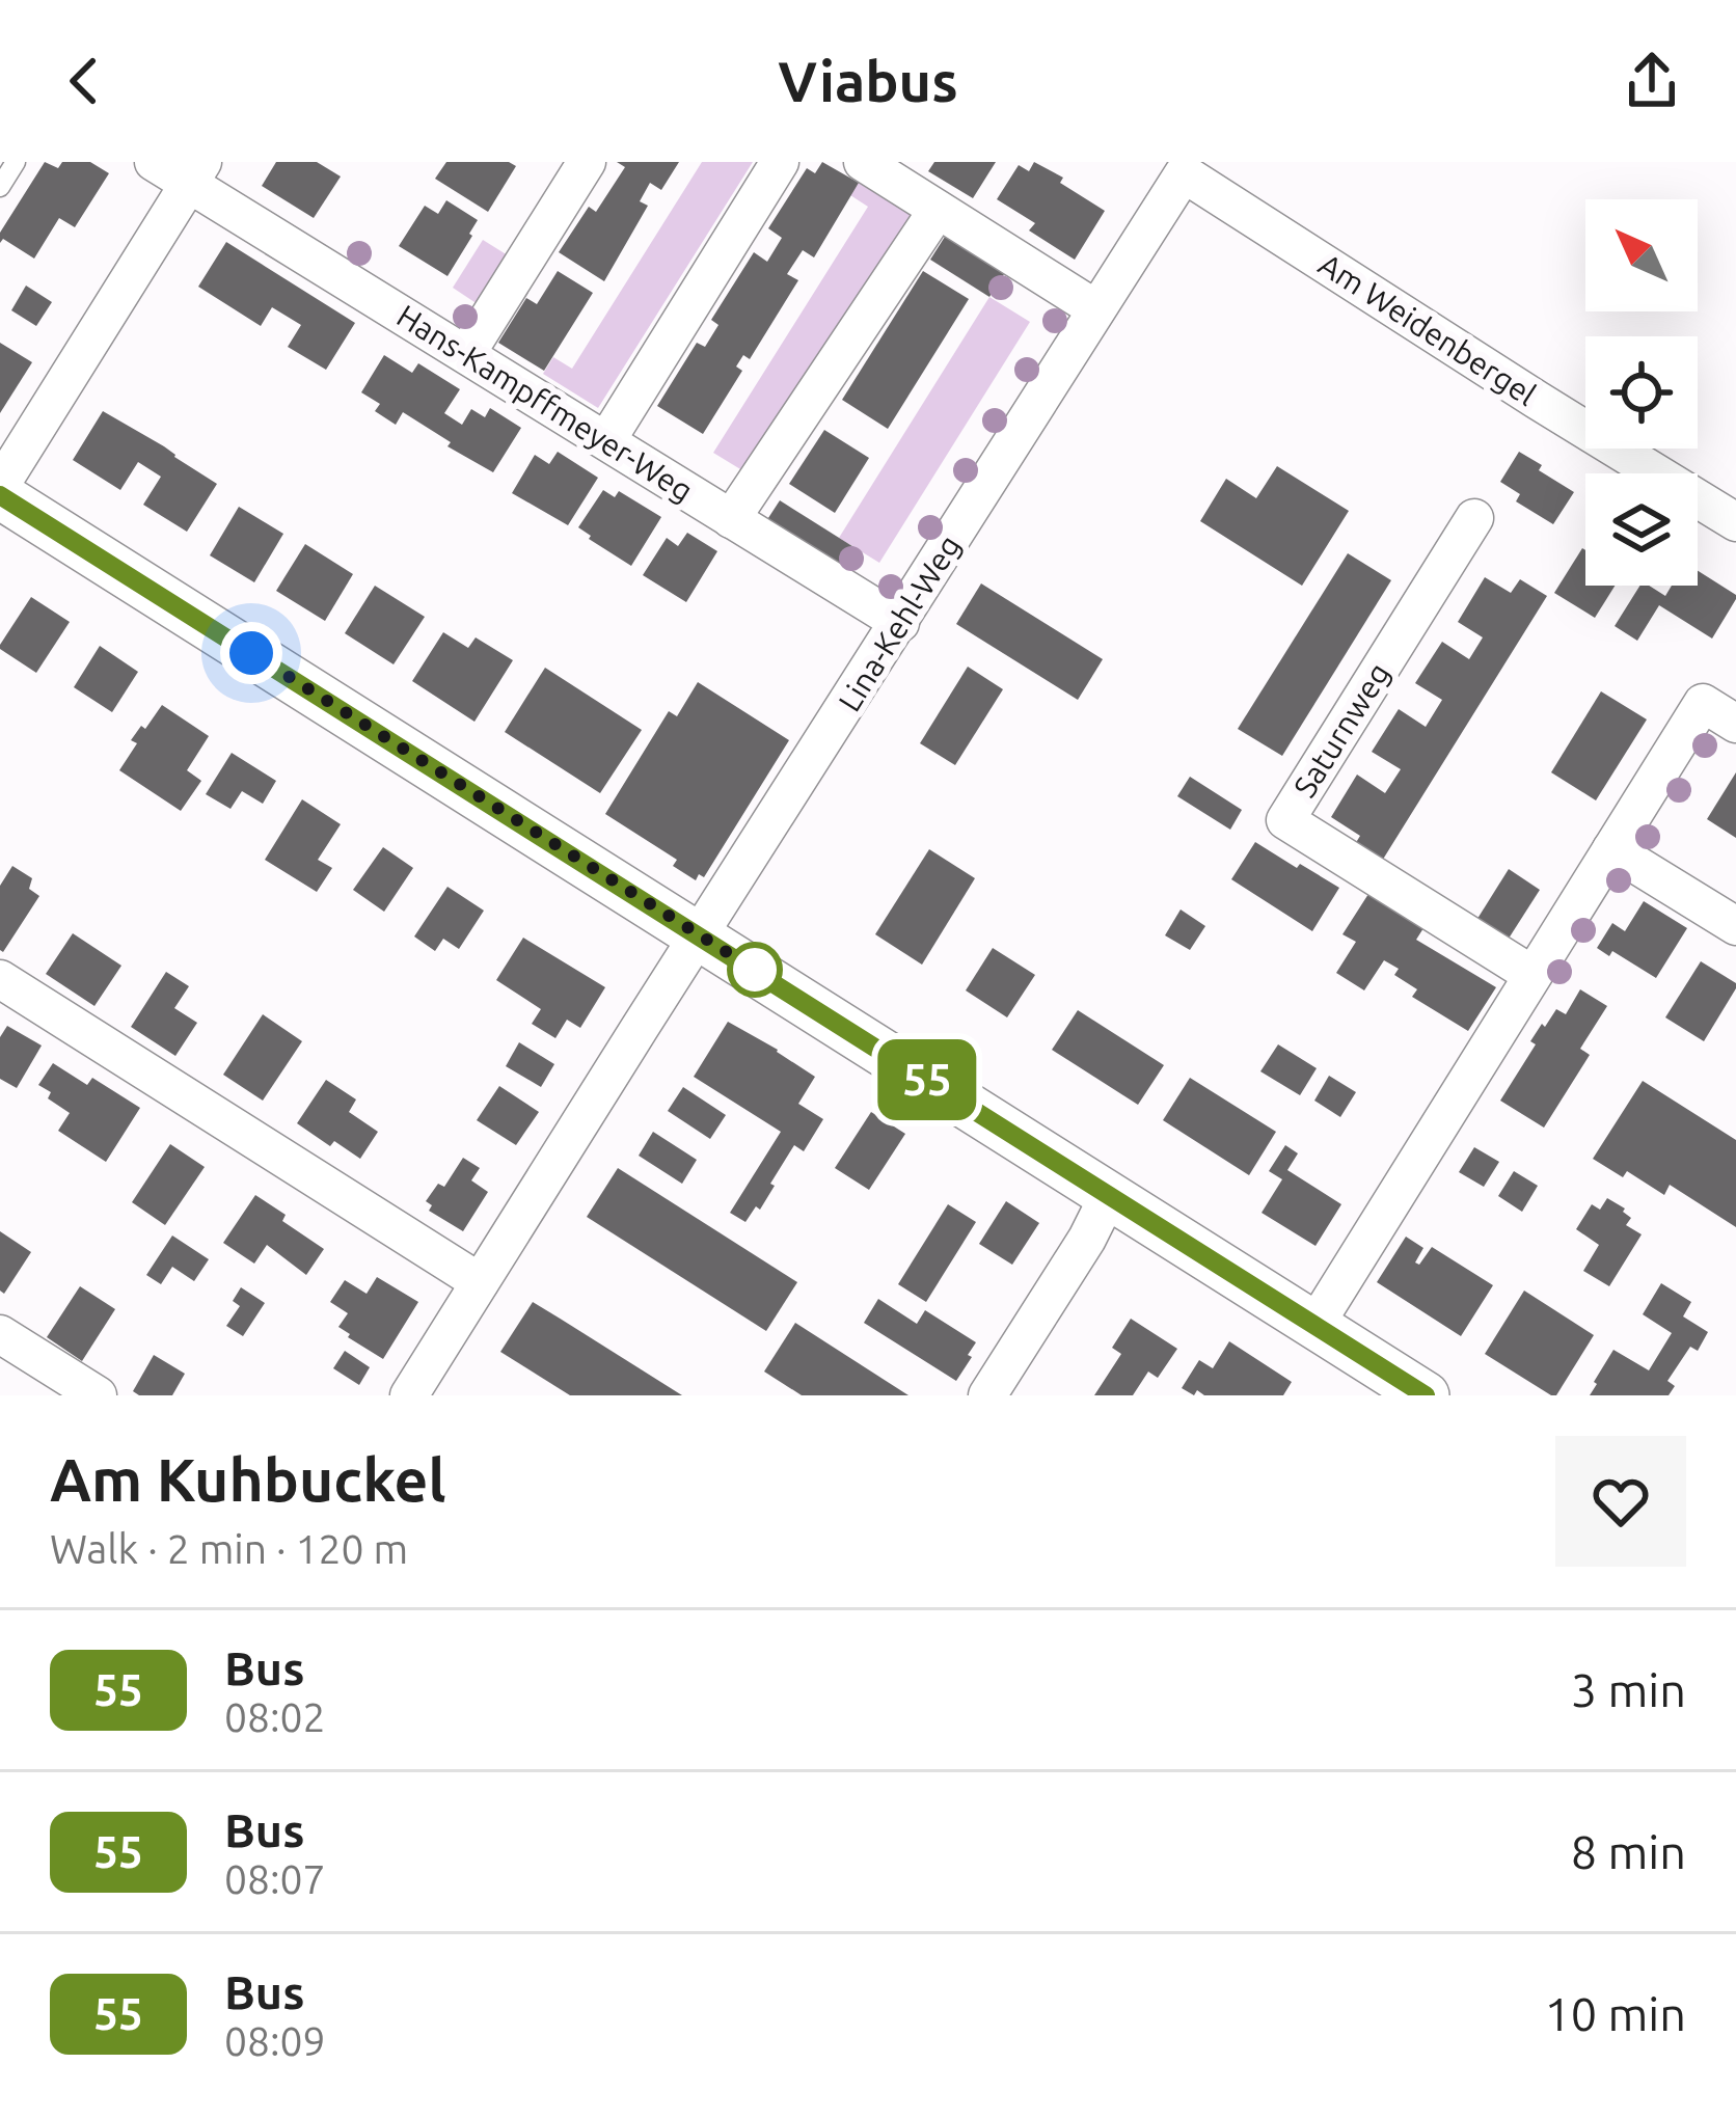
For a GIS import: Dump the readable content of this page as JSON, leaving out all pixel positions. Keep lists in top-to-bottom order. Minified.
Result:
{"streets":{"street":["Am Weidenbergel","Hans-Kampffmeyer-Weg","Lina-Kehl-Weg","Saturnweg"]},"crossings":[["Am Weidenbergel","Lina-Kehl-Weg"],["Hans-Kampffmeyer-Weg","Lina-Kehl-Weg"]],"lines":["bus line 55"],"north":"top left","page":{"header":"Viabus","on_map":"55","heading":["Am Kuhbuckel","Walk · 2 min · 120 m"],"list":[{"mark":"55","name":"Bus","note":"08:02","value":"3 min"},{"mark":"55","name":"Bus","note":"08:07","value":"8 min"},{"mark":"55","name":"Bus","note":"08:09","value":"10 min"}]}}
